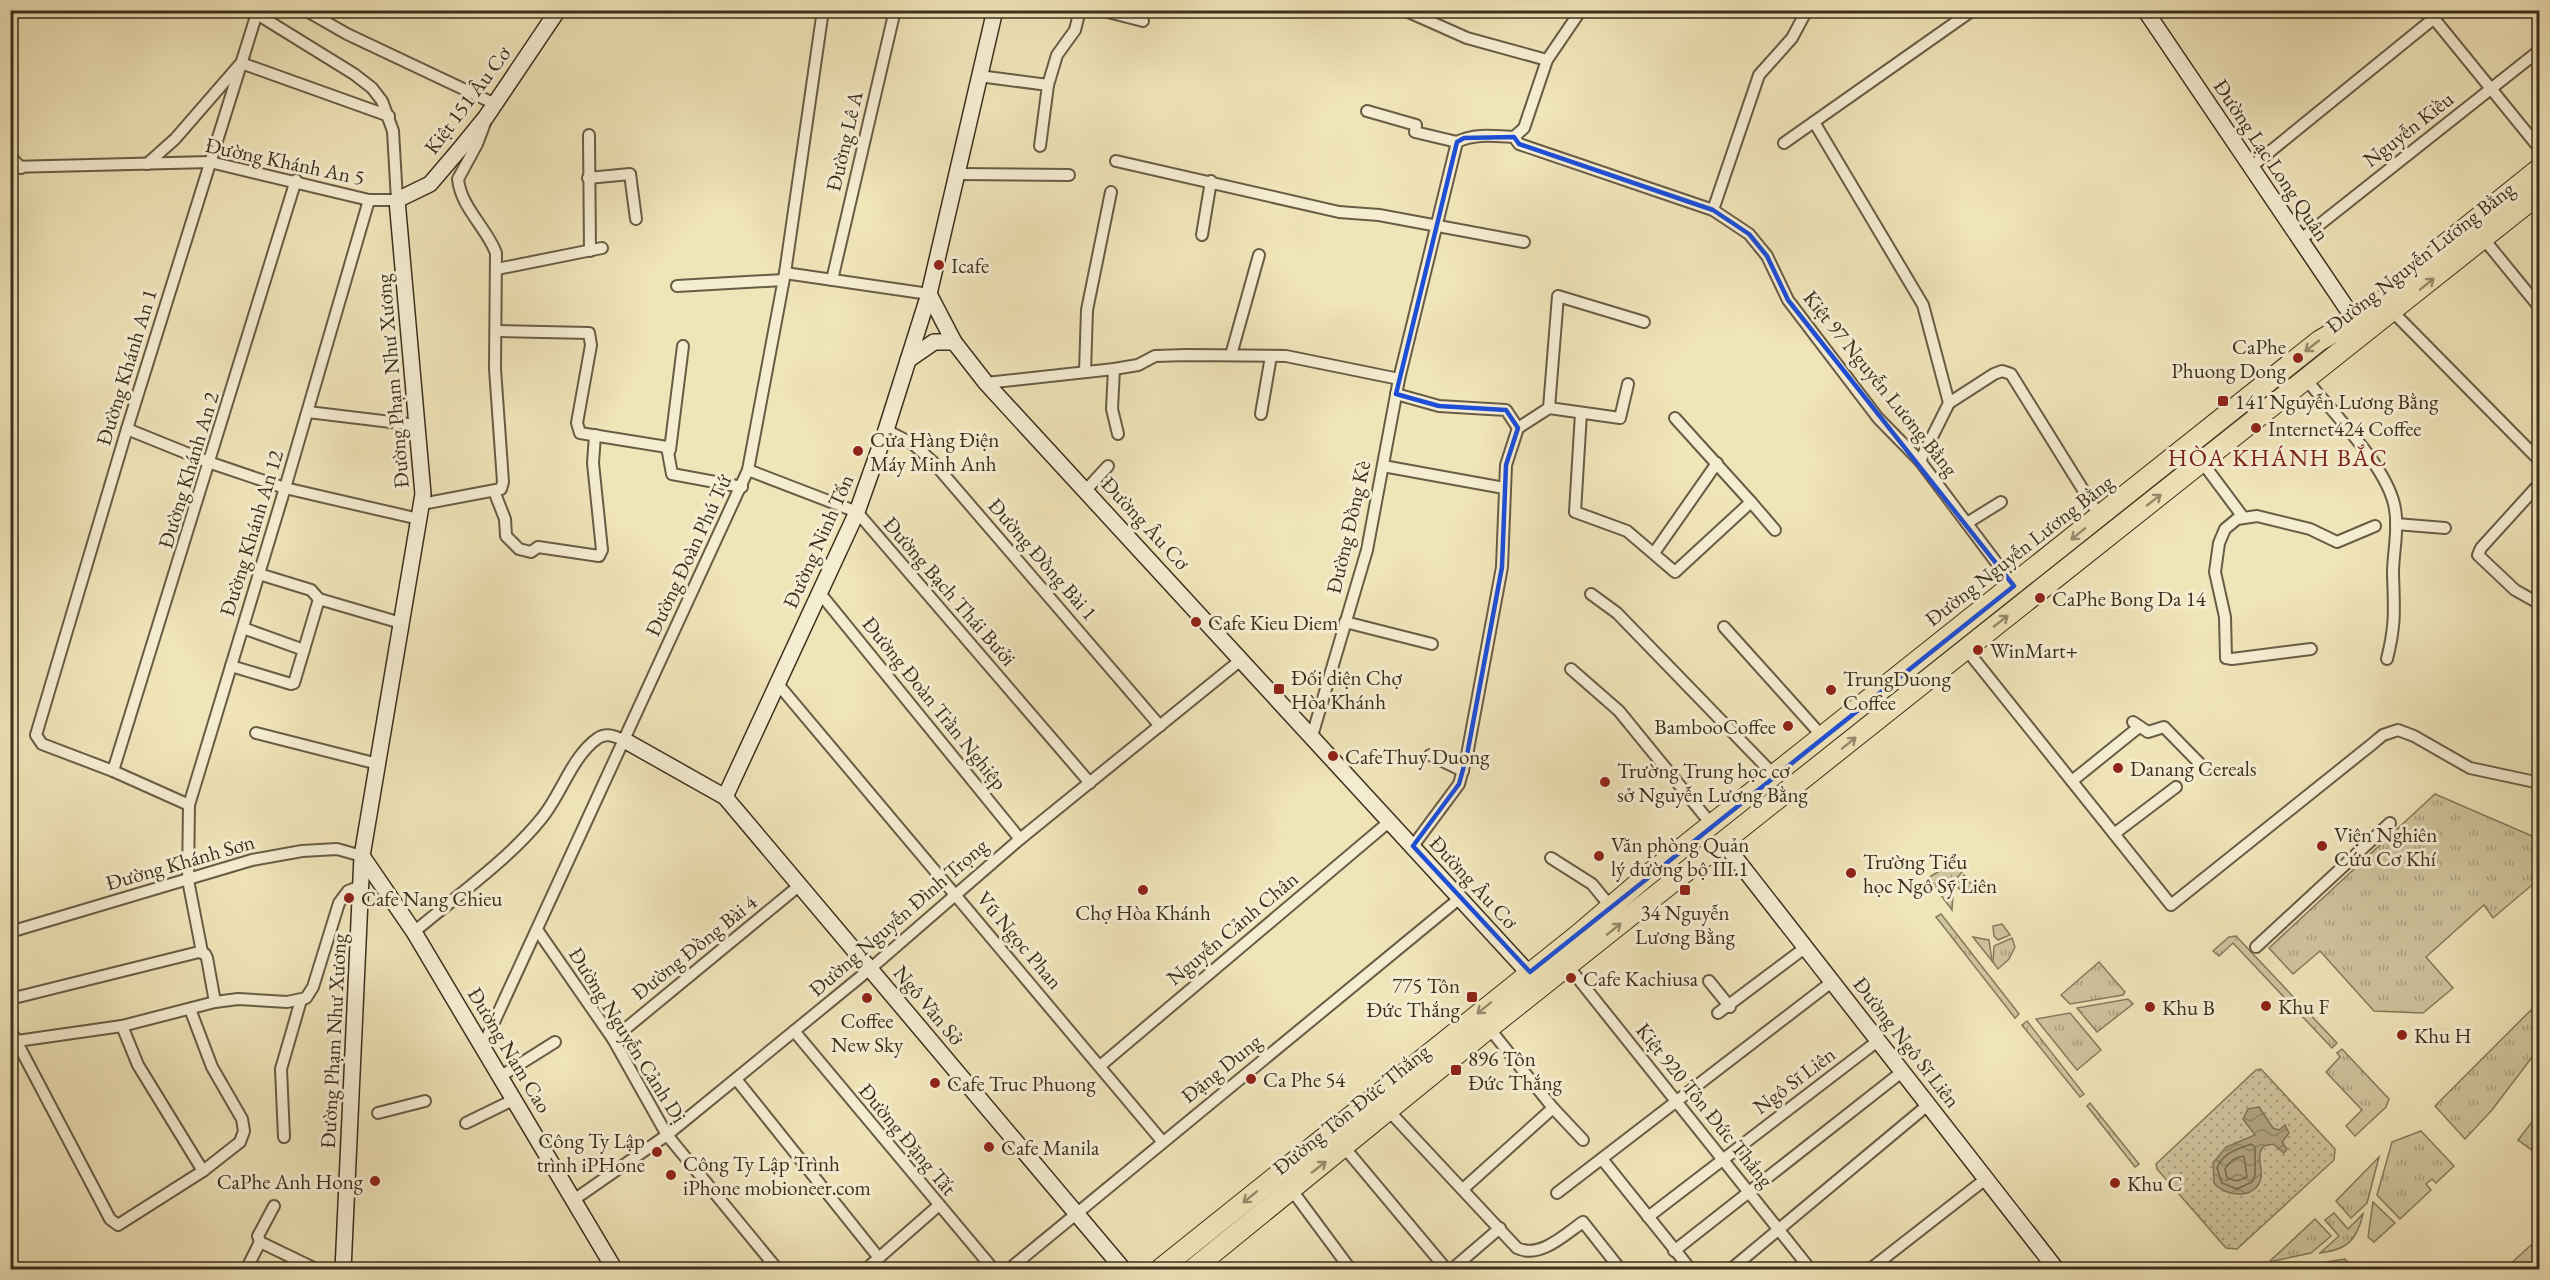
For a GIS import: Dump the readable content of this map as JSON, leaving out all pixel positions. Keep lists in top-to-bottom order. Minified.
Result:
{"streets":{"highway":["Đường Nguyễn Lương Bằng","Đường Tôn Đức Thắng"],"street":["Kiệt 151 Âu Cơ","Nguyễn Kiều","Đường Lê A","Đường Lạc Long Quân","Đường Khánh An 5","Đường Khánh An 1","Đường Phạm Như Xương","Kiệt 97 Nguyễn Lương Bằng","Đường Khánh An 2","Đường Âu Cơ","Đường Đồng Kè","Đường Khánh An 12","Đường Ninh Tốn","Đường Đoàn Phú Tứ","Đường Đồng Bài 1","Đường Bạch Thái Bưởi","Đường Đoàn Trần Nghiệp","Đường Khánh Sơn","Đường Nguyễn Đình Trọng","Nguyễn Cảnh Chân","Vũ Ngọc Phan","Đường Đồng Bài 4","Ngô Văn Sở","Đường Nguyễn Cảnh Dị","Đường Ngô Sĩ Liên","Đường Nam Cao","Đặng Dung","Ngô Sĩ Liên","Kiệt 920 Tôn Đức Thắng","Đường Đặng Tất"]},"crossings":[["Kiệt 151 Âu Cơ","Đường Khánh An 5"],["Kiệt 151 Âu Cơ","Đường Phạm Như Xương"],["Nguyễn Kiều","Đường Lạc Long Quân"],["Đường Lạc Long Quân","Đường Nguyễn Lương Bằng"],["Đường Khánh An 5","Đường Khánh An 1"],["Đường Khánh An 5","Đường Phạm Như Xương"],["Đường Khánh An 5","Đường Khánh An 2"],["Đường Khánh An 5","Đường Khánh An 12"],["Đường Nguyễn Lương Bằng","Kiệt 97 Nguyễn Lương Bằng"],["Đường Nguyễn Lương Bằng","Đường Âu Cơ"],["Đường Nguyễn Lương Bằng","Đường Ngô Sĩ Liên"],["Đường Nguyễn Lương Bằng","Kiệt 920 Tôn Đức Thắng"],["Đường Nguyễn Lương Bằng","Đường Tôn Đức Thắng"],["Đường Khánh An 1","Đường Phạm Như Xương"],["Đường Khánh An 1","Đường Khánh An 2"],["Đường Phạm Như Xương","Đường Khánh Sơn"],["Đường Phạm Như Xương","Đường Nam Cao"],["Đường Âu Cơ","Đường Đồng Kè"],["Đường Âu Cơ","Đường Ninh Tốn"],["Đường Âu Cơ","Đường Nguyễn Đình Trọng"],["Đường Âu Cơ","Nguyễn Cảnh Chân"],["Đường Âu Cơ","Đặng Dung"],["Đường Âu Cơ","Đường Tôn Đức Thắng"],["Đường Khánh An 12","Đường Khánh Sơn"],["Đường Ninh Tốn","Đường Đồng Bài 1"],["Đường Ninh Tốn","Đường Bạch Thái Bưởi"],["Đường Ninh Tốn","Đường Đoàn Trần Nghiệp"],["Đường Ninh Tốn","Vũ Ngọc Phan"],["Đường Ninh Tốn","Ngô Văn Sở"],["Đường Đoàn Phú Tứ","Đường Bạch Thái Bưởi"],["Đường Đoàn Phú Tứ","Đường Nguyễn Cảnh Dị"],["Đường Đoàn Phú Tứ","Đường Nam Cao"],["Đường Đồng Bài 1","Đường Nguyễn Đình Trọng"],["Đường Bạch Thái Bưởi","Đường Nguyễn Đình Trọng"],["Đường Đoàn Trần Nghiệp","Đường Nguyễn Đình Trọng"],["Đường Khánh Sơn","Đường Nam Cao"],["Đường Nguyễn Đình Trọng","Vũ Ngọc Phan"],["Đường Nguyễn Đình Trọng","Ngô Văn Sở"],["Đường Nguyễn Đình Trọng","Đường Nguyễn Cảnh Dị"],["Đường Nguyễn Đình Trọng","Đường Nam Cao"],["Đường Nguyễn Đình Trọng","Đường Đặng Tất"],["Nguyễn Cảnh Chân","Vũ Ngọc Phan"],["Vũ Ngọc Phan","Đặng Dung"],["Đường Đồng Bài 4","Ngô Văn Sở"],["Đường Đồng Bài 4","Đường Nguyễn Cảnh Dị"],["Ngô Văn Sở","Đặng Dung"],["Đường Ngô Sĩ Liên","Ngô Sĩ Liên"],["Ngô Sĩ Liên","Kiệt 920 Tôn Đức Thắng"]],"districts":["HÒA KHÁNH BẮC"],"places":{"other":["Icafe","CaPhe Phuong Dong","Internet424 Coffee","Cửa Hàng Điện Máy Minh Anh","CaPhe Bong Da 14","Cafe Kieu Diem","WinMart+","TrungDuong Coffee","BambooCoffee","CafeThuy Duong","Danang Cereals","Trường Trung học cơ sở Nguyễn Lương Bằng","Viện Nghiên Cứu Cơ Khí","Văn phòng Quản lý đường bộ III.1","Trường Tiểu học Ngô Sỹ Liên","Chợ Hòa Khánh","Cafe Nang Chieu","Cafe Kachiusa","Coffee New Sky","Khu F","Khu B","Khu H","Ca Phe 54","Cafe Truc Phuong","Cafe Manila","Công Ty Lập trình iPHone","Công Ty Lập Trình iPhone mobioneer.com","CaPhe Anh Hong","Khu C"],"transit":["141 Nguyễn Lương Bằng","Đối diện Chợ Hòa Khánh","34 Nguyễn Lương Bằng","775 Tôn Đức Thắng","896 Tôn Đức Thắng"]}}
